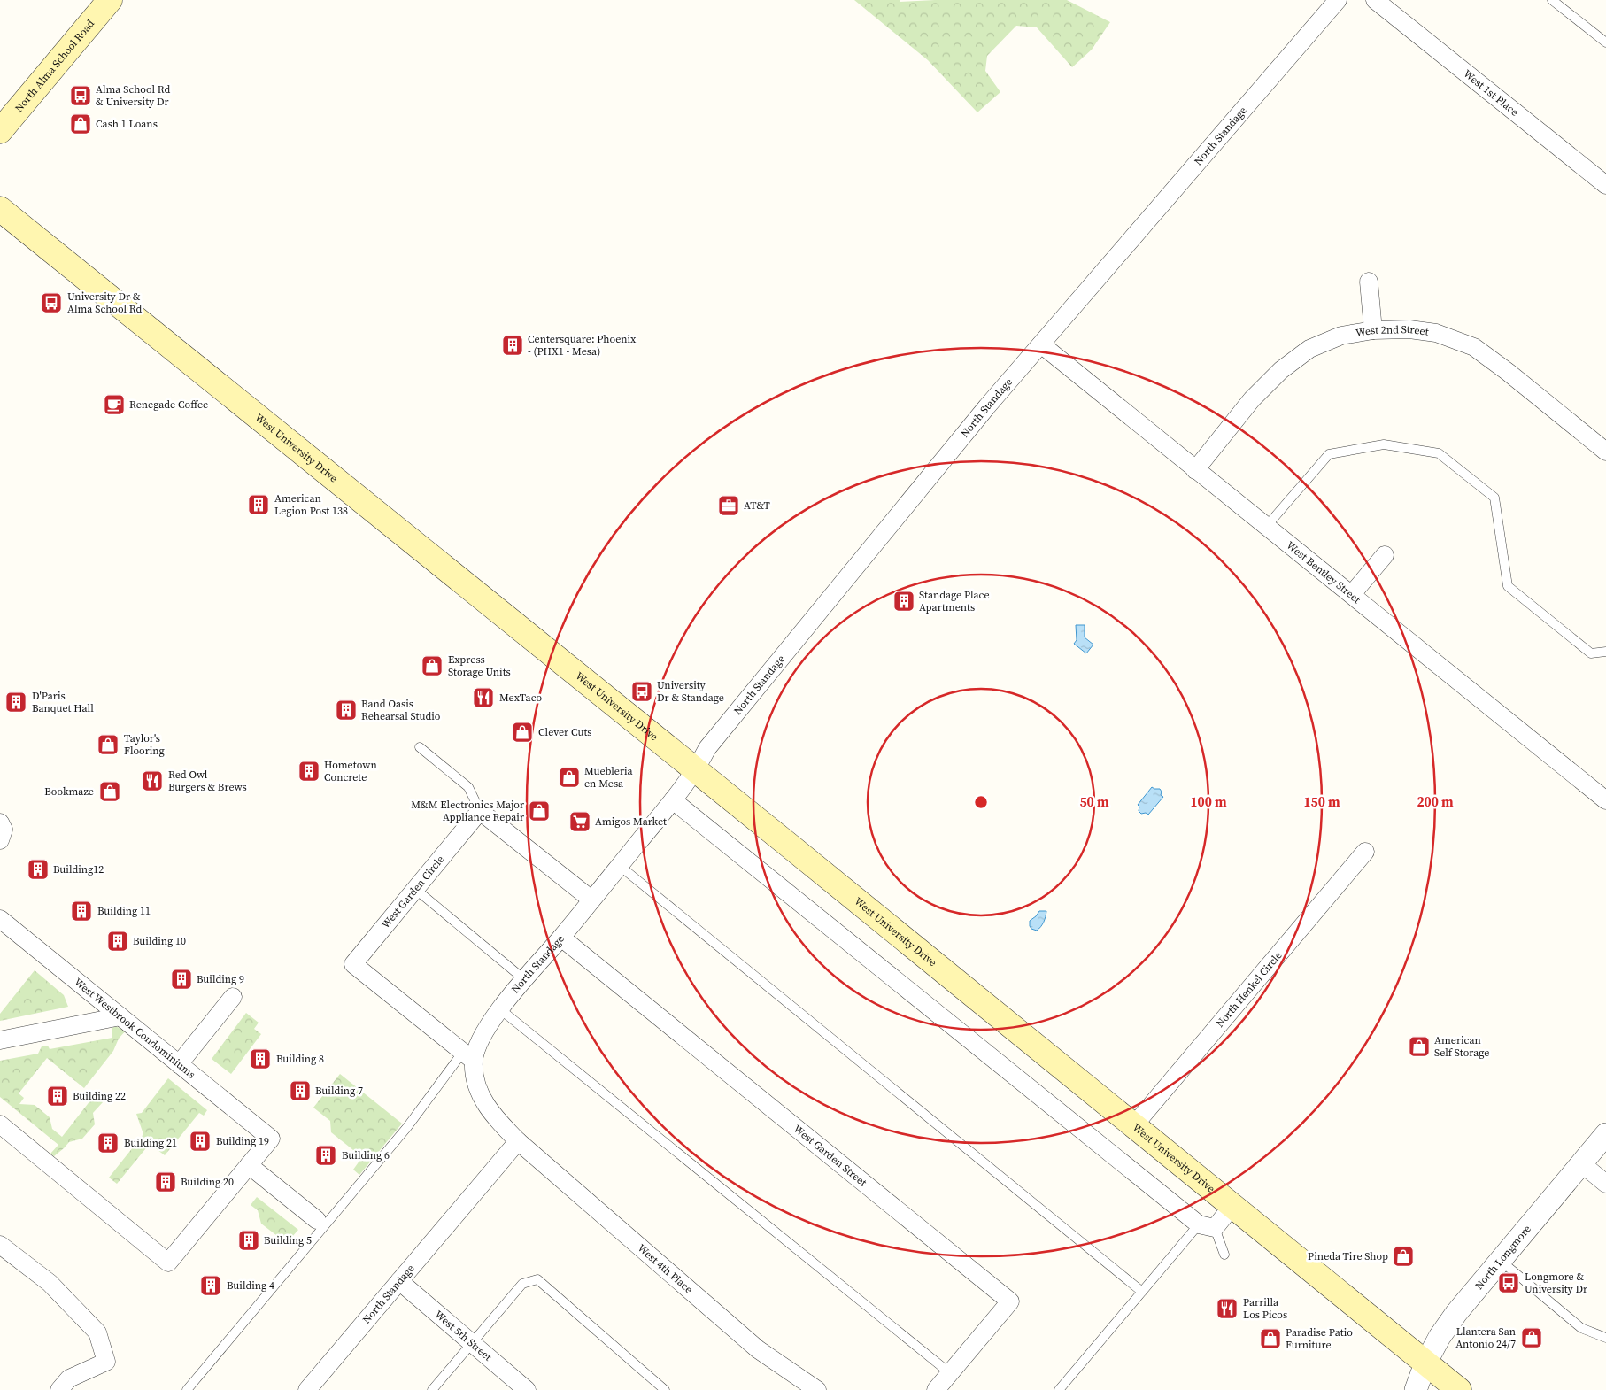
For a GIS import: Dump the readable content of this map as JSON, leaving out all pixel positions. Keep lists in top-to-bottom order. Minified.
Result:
{"streets":{"main road":["North Alma School Road","West University Drive"],"street":["West 1st Place","North Standage","West 2nd Street","West Bentley Street","West Garden Circle","North Henkel Circle","West Westbrook Condominiums","West Garden Street","North Longmore","West 4th Place","West 5th Street"]},"crossings":[["North Standage","West University Drive"],["North Standage","West Bentley Street"],["North Standage","West Garden Circle"],["North Standage","West Garden Street"],["North Standage","West 4th Place"],["North Standage","West 5th Street"],["West 2nd Street","West Bentley Street"],["West University Drive","North Henkel Circle"],["West University Drive","North Longmore"]],"places":{"bus stop":["Alma School Rd & University Dr","University Dr & Alma School Rd","University Dr & Standage","Longmore & University Dr"],"shop":["Cash 1 Loans","Express Storage Units","Clever Cuts","Taylor's Flooring","Muebleria en Mesa","Bookmaze","M&M Electronics Major Appliance Repair","American Self Storage","Pineda Tire Shop","Llantera San Antonio 24/7","Paradise Patio Furniture"],"building":["Centersquare: Phoenix - (PHX1 - Mesa)","American Legion Post 138","Standage Place Apartments","D'Paris Banquet Hall","Band Oasis Rehearsal Studio","Hometown Concrete","Building12","Building 11","Building 10","Building 9","Building 8","Building 7","Building 22","Building 19","Building 21","Building 6","Building 20","Building 5","Building 4"],"cafe":["Renegade Coffee"],"office":["AT&T"],"restaurant":["MexTaco","Red Owl Burgers & Brews","Parrilla Los Picos"],"supermarket":["Amigos Market"]},"rings":["50 m","100 m","150 m","200 m"]}
